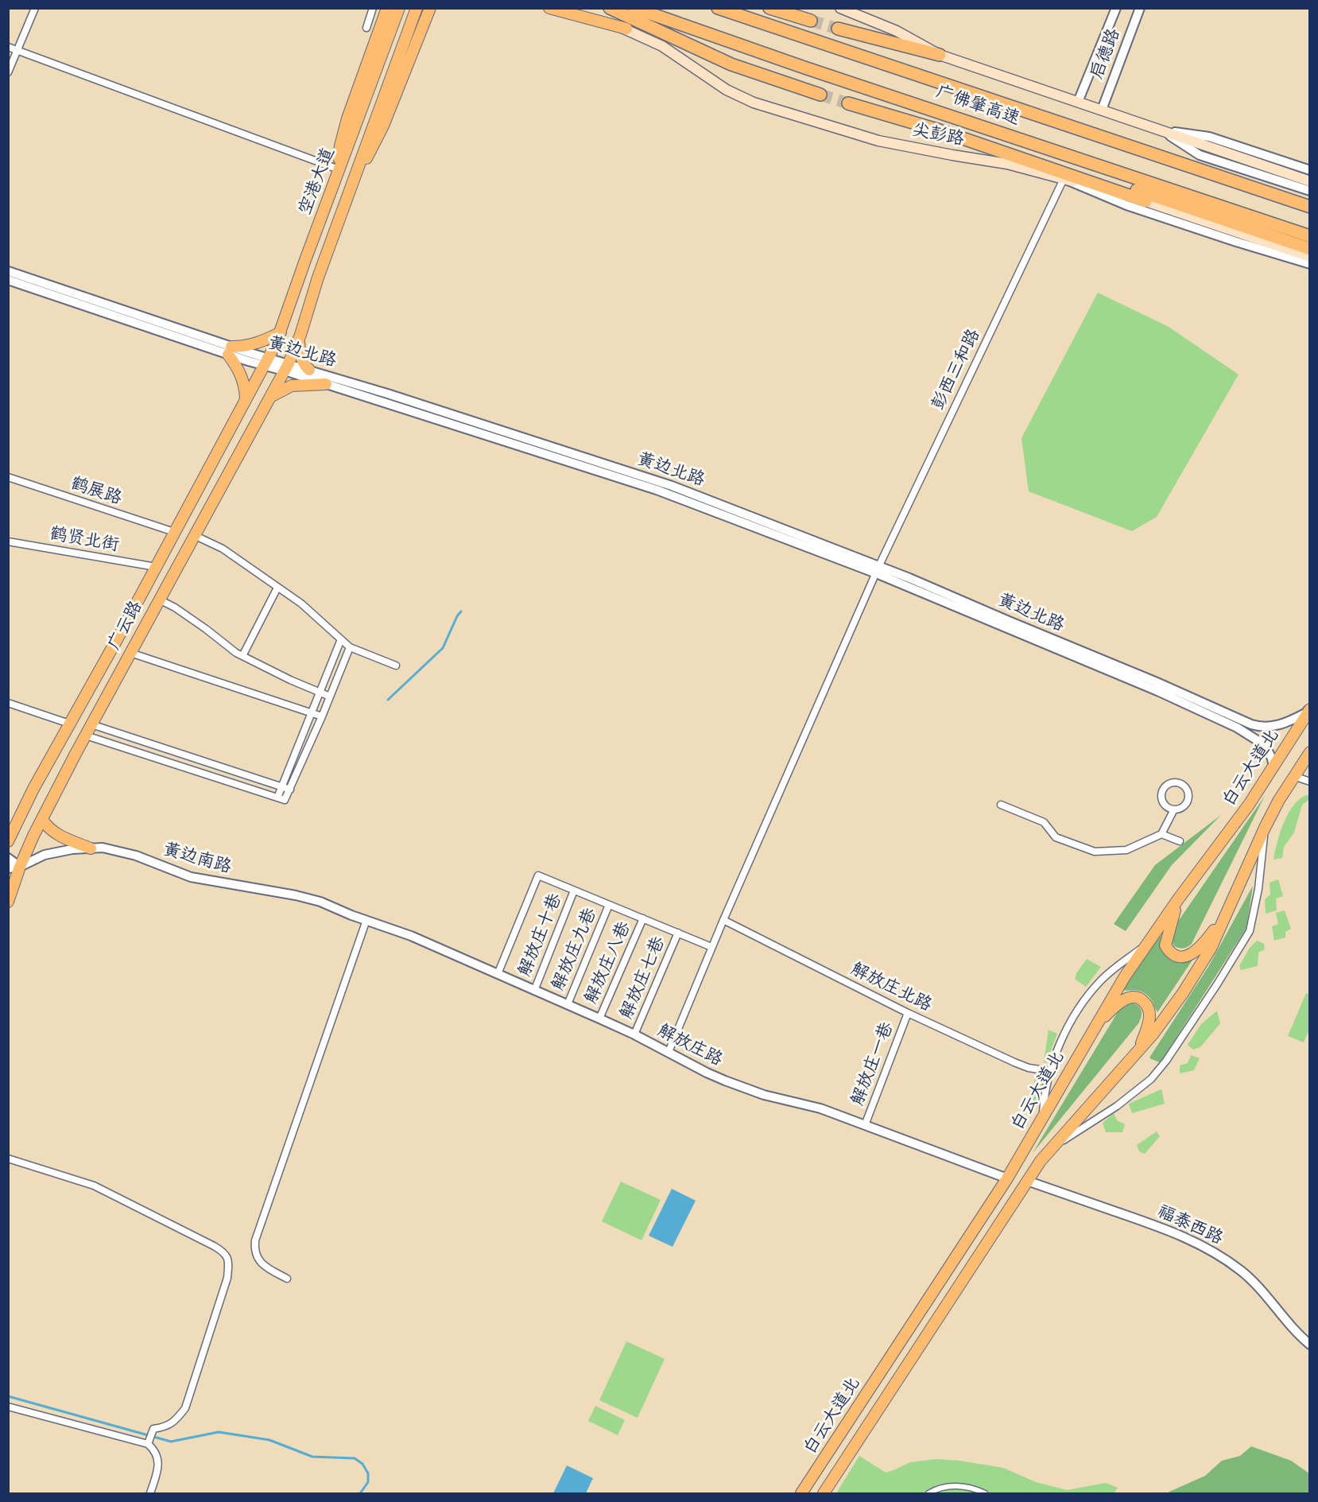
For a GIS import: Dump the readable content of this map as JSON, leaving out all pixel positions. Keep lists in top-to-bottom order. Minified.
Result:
{"streets":{"highway":["广佛肇高速"],"main road":["尖彭路","空港大道","广云路","白云大道北"],"street":["启德路","黄边北路","彭西三和路","鹤展路","鹤贤北街","黄边南路","解放庄十巷","解放庄九巷","解放庄八巷","解放庄七巷","解放庄北路","解放庄路","解放庄一巷","福泰西路"]},"crossings":[["尖彭路","彭西三和路"],["空港大道","黄边北路"],["空港大道","广云路"],["黄边北路","彭西三和路"],["黄边北路","广云路"],["黄边北路","白云大道北"],["彭西三和路","解放庄北路"],["彭西三和路","解放庄路"],["鹤展路","广云路"],["鹤贤北街","广云路"],["广云路","黄边南路"],["白云大道北","解放庄路"],["白云大道北","福泰西路"],["黄边南路","解放庄路"],["解放庄十巷","解放庄路"],["解放庄九巷","解放庄路"],["解放庄八巷","解放庄路"],["解放庄七巷","解放庄路"],["解放庄北路","解放庄一巷"],["解放庄路","解放庄一巷"]]}
